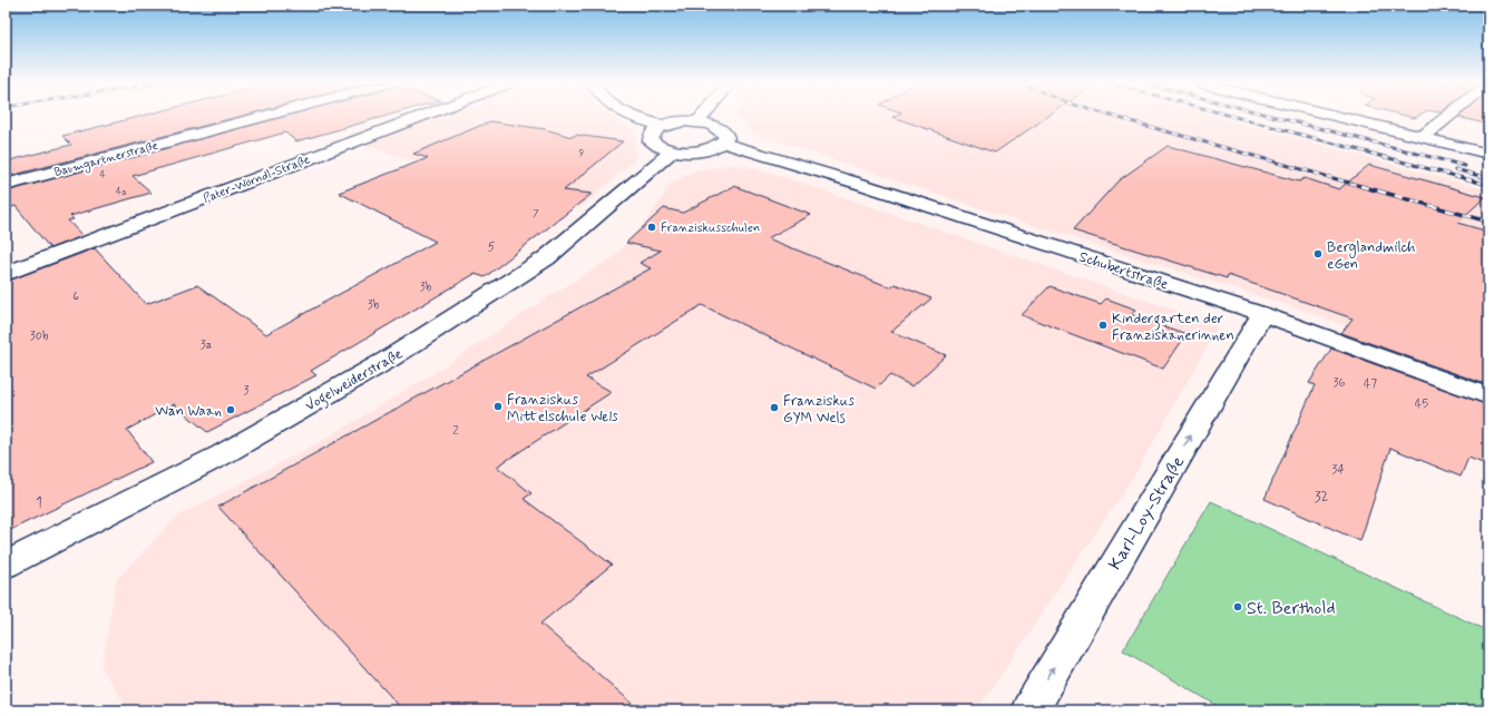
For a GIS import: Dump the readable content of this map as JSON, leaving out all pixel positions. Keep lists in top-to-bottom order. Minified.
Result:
{"streets":{"street":["Baumgartnerstraße","Pater-Wörndl-Straße","Schubertstraße","Vogelweiderstraße","Karl-Loy-Straße"]},"crossings":[["Schubertstraße","Karl-Loy-Straße"]],"one_way":["Karl-Loy-Straße"],"places":["Franziskusschulen","Berglandmilch eGen","Kindergarten der Franziskanerinnen","Franziskus Mittelschule Wels","Franziskus GYM Wels","Wan Waan","St. Berthold"],"house_numbers":["9","4","4a","7","5","3b","6","3b","30b","3a","36","47","3","45","2","34","32","1"]}
